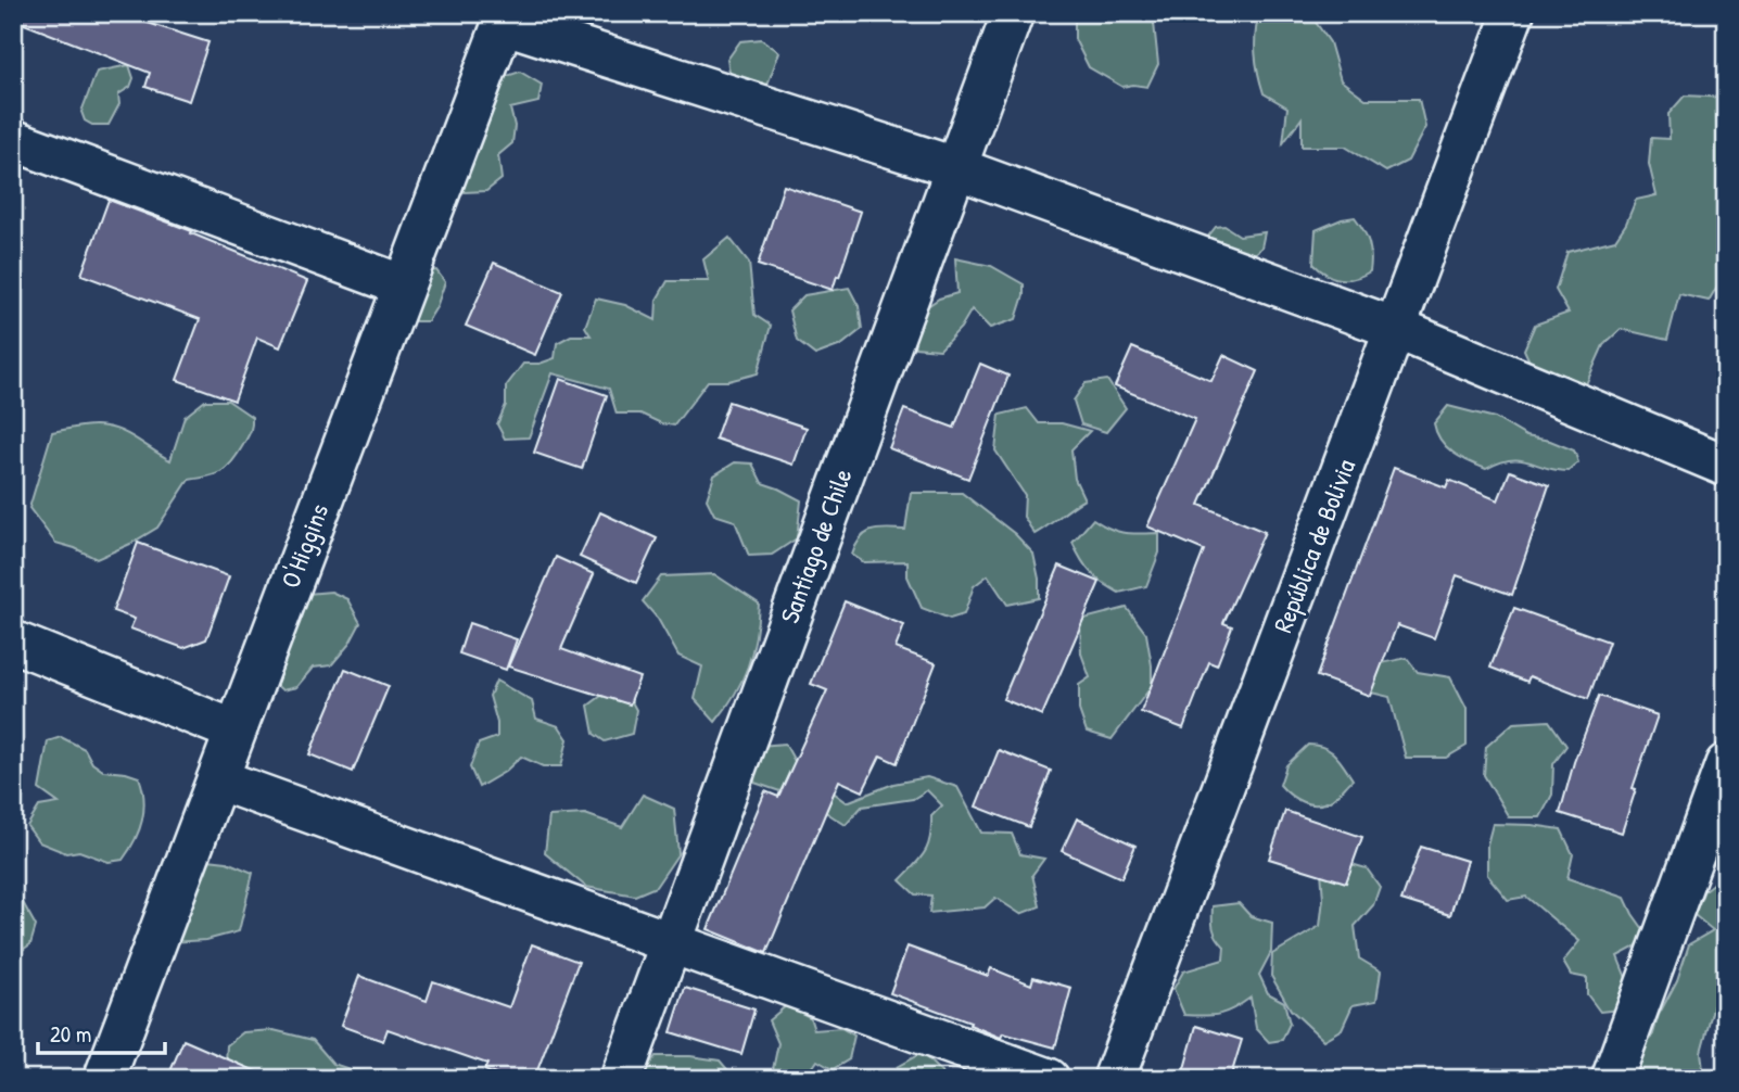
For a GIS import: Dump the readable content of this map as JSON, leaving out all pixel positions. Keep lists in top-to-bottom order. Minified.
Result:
{"streets":{"street":["O'Higgins","Santiago de Chile","República de Bolivia"]},"scale_bar":"20 m"}
